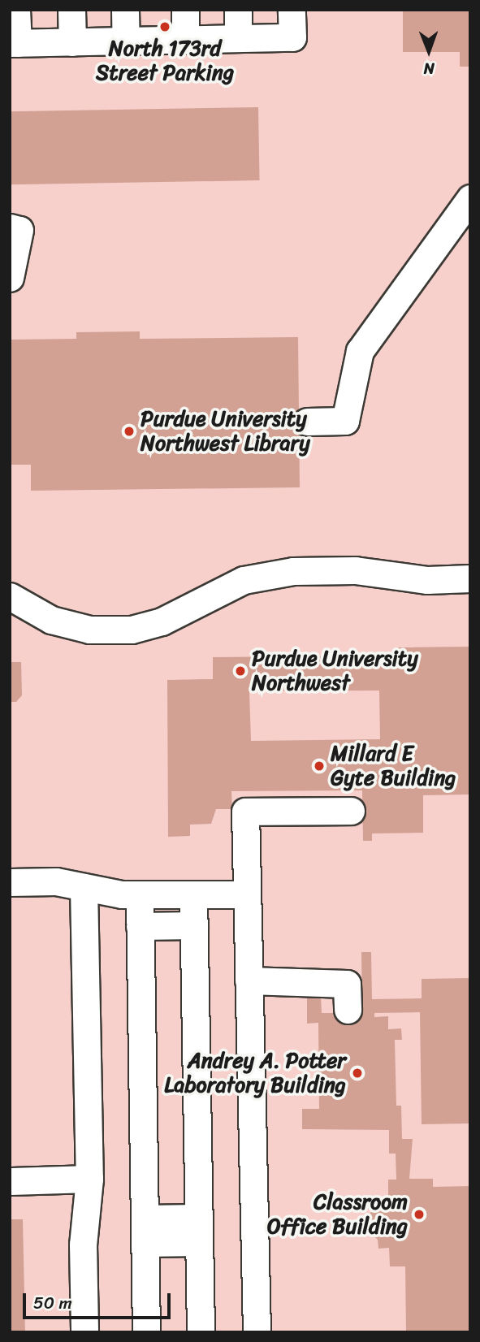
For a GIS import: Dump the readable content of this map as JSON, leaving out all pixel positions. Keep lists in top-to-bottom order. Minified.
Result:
{"places":["North 173rd Street Parking","Purdue University Northwest Library","Purdue University Northwest","Millard E Gyte Building","Andrey A. Potter Laboratory Building","Classroom Office Building"],"scale_bar":"50 m","north":"bottom"}
